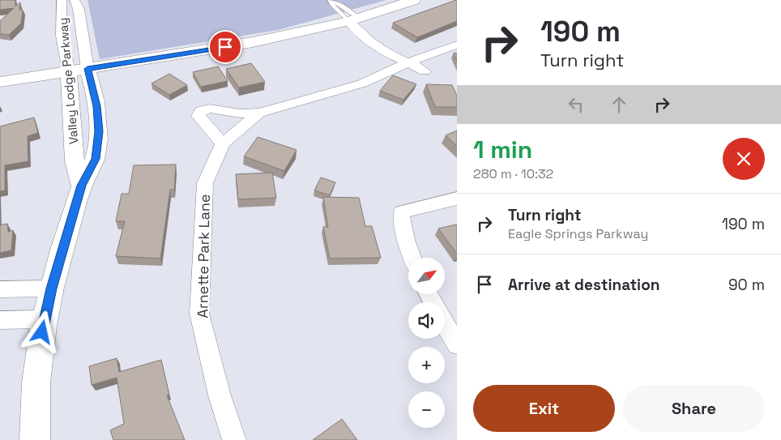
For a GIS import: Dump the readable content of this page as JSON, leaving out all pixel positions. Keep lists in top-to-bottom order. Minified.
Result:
{"streets":{"street":["Valley Lodge Parkway","Arnette Park Lane"]},"north":"top right","page":{"turn":["190 m","Turn right"],"heading":["1 min","280 m · 10:32"],"list":[{"name":"Turn right","note":"Eagle Springs Parkway","value":"190 m"},{"name":"Arrive at destination","value":"90 m"}],"map_buttons":["+","−"],"buttons":["Exit","Share"]}}
